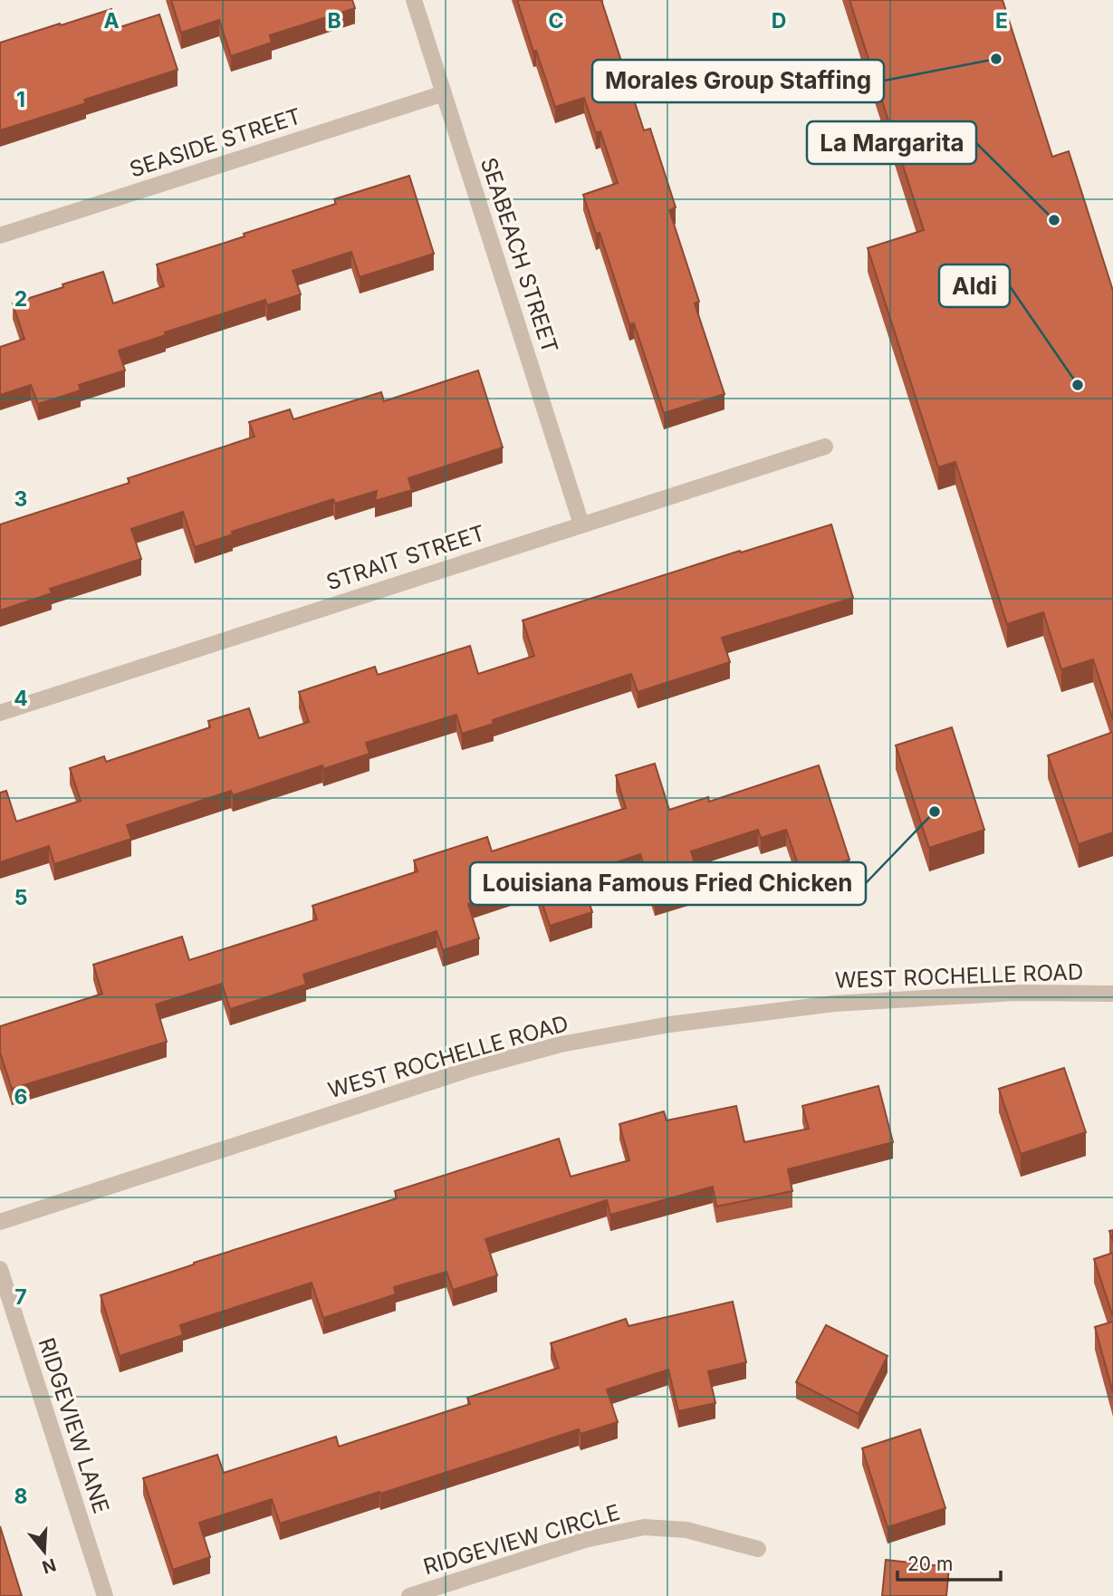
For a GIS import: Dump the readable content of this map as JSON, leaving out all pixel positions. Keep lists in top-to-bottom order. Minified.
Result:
{"streets":{"street":["SEASIDE STREET","SEABEACH STREET","STRAIT STREET","WEST ROCHELLE ROAD","RIDGEVIEW LANE","RIDGEVIEW CIRCLE"]},"crossings":[["SEASIDE STREET","SEABEACH STREET"],["SEABEACH STREET","STRAIT STREET"]],"places":["Morales Group Staffing","La Margarita","Aldi","Louisiana Famous Fried Chicken"],"scale_bar":"20 m","north":"bottom","grid":{"columns":["A","B","C","D","E"],"rows":["1","2","3","4","5","6","7","8"]}}
